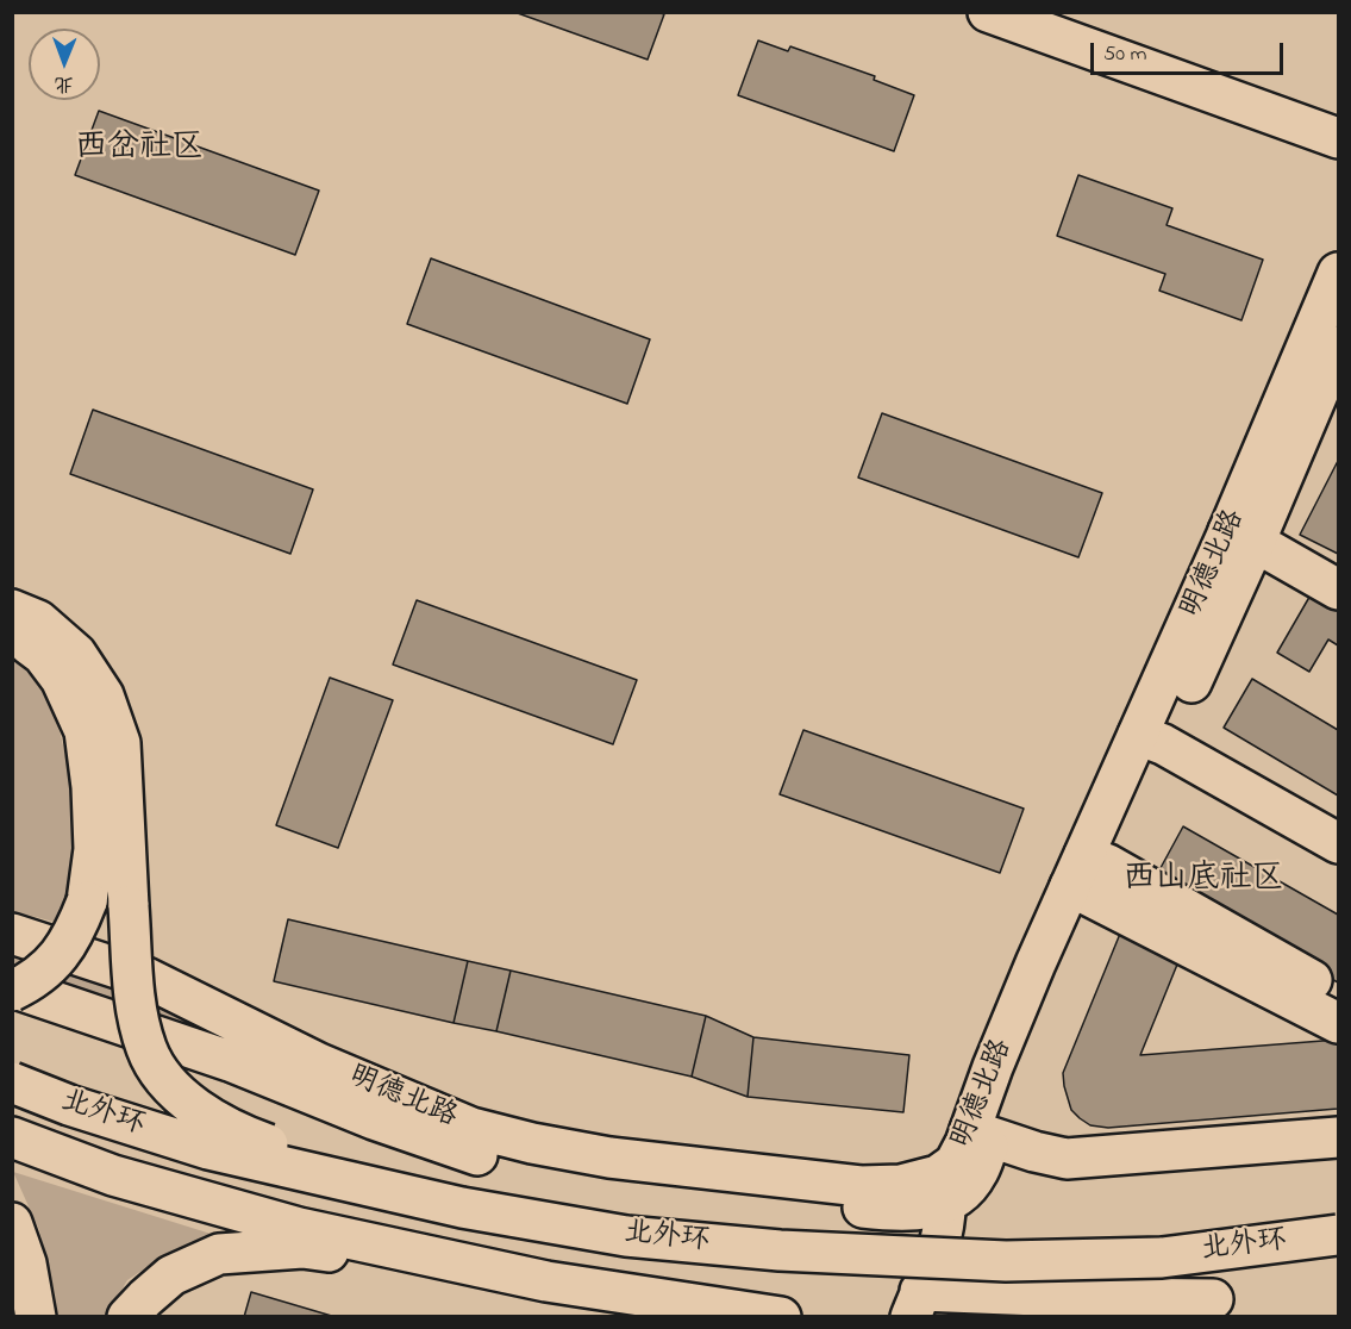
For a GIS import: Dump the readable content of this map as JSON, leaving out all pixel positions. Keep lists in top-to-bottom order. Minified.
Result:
{"streets":{"main road":["明德北路","北外环"]},"districts":["西岔社区","西山底社区"],"scale_bar":"50 m","north":"bottom"}
